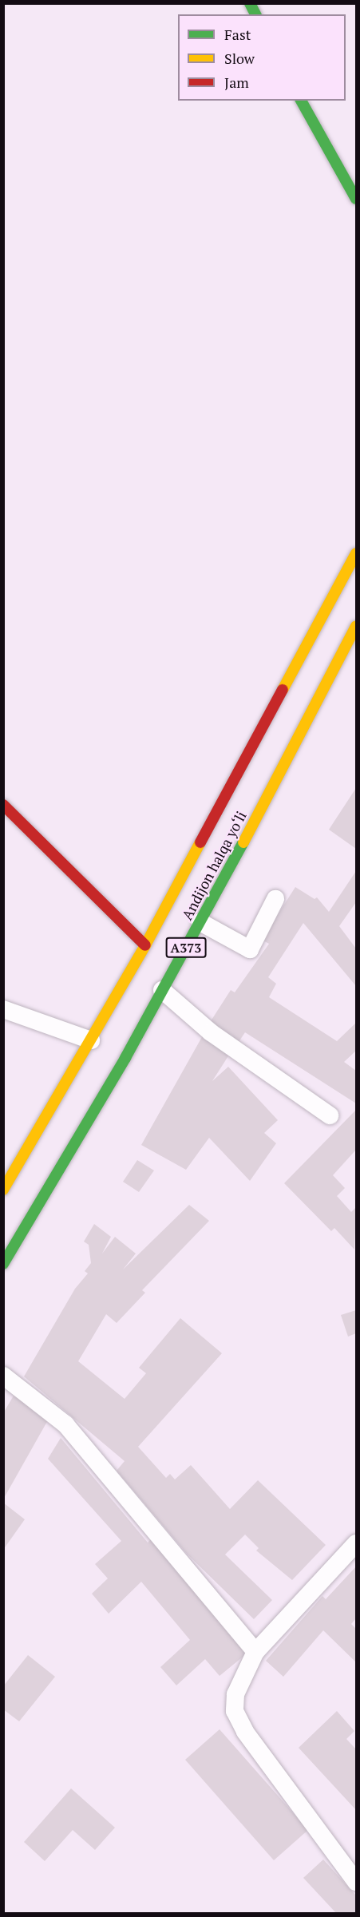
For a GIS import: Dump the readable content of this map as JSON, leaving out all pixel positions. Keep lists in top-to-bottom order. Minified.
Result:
{"streets":{"main road":["Andijon halqa yo‘li","A373"]},"legend":["Fast","Slow","Jam"]}
